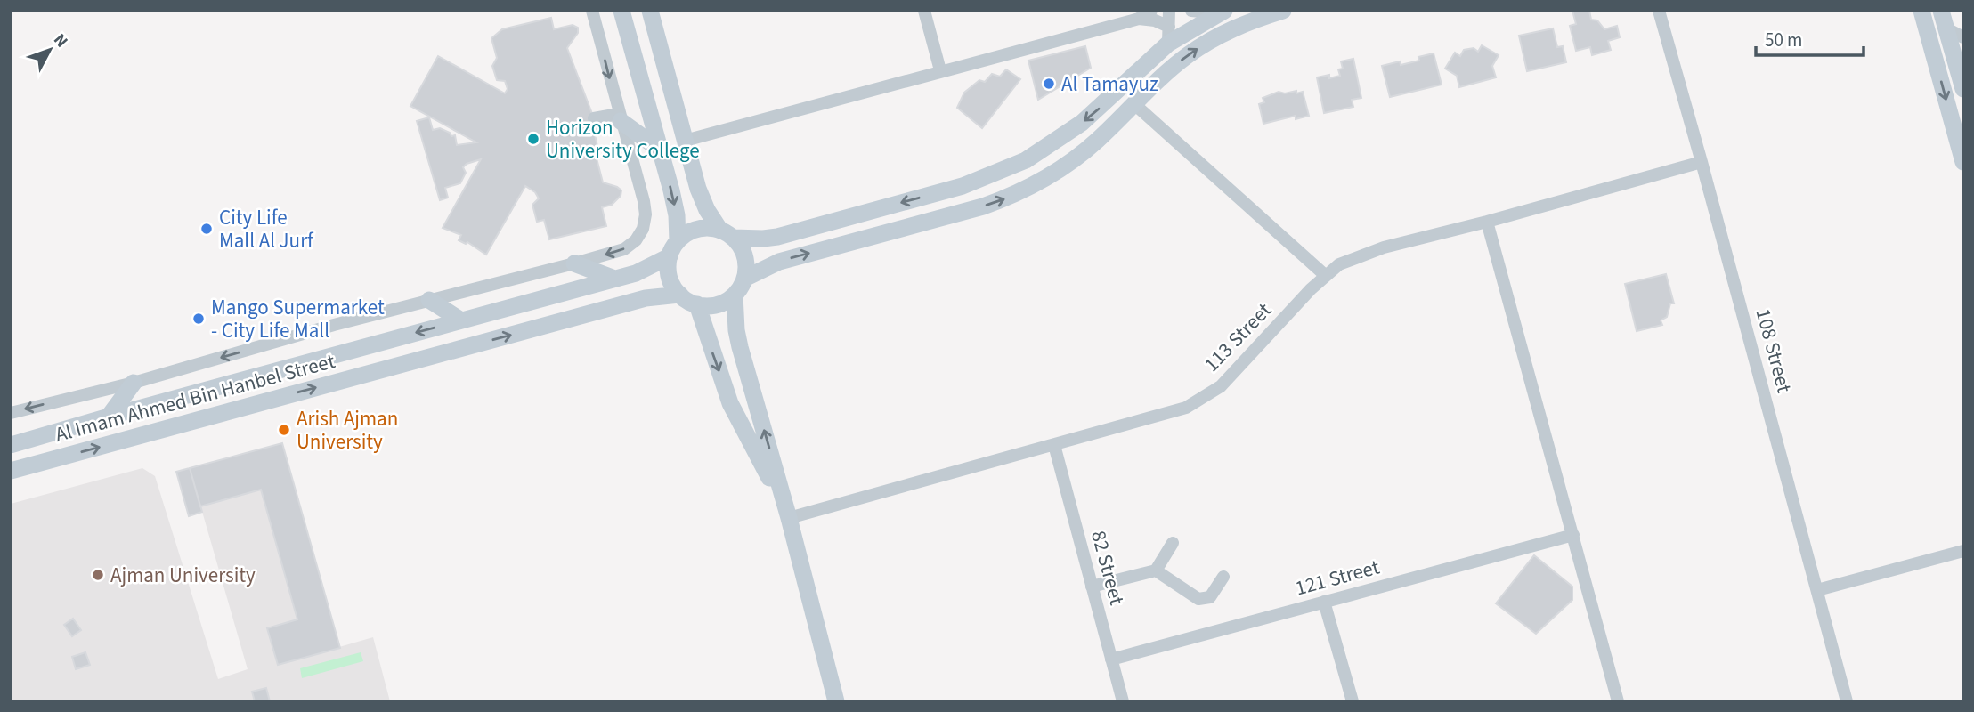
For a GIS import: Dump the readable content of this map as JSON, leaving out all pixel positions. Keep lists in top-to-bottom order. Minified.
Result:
{"streets":{"street":["113 Street","108 Street","Al Imam Ahmed Bin Hanbel Street","82 Street","121 Street"]},"crossings":[["113 Street","108 Street"],["113 Street","82 Street"],["82 Street","121 Street"]],"places":["Al Tamayuz","Horizon University College","City Life Mall Al Jurf","Mango Supermarket - City Life Mall","Arish Ajman University","Ajman University"],"scale_bar":"50 m","north":"top right"}
